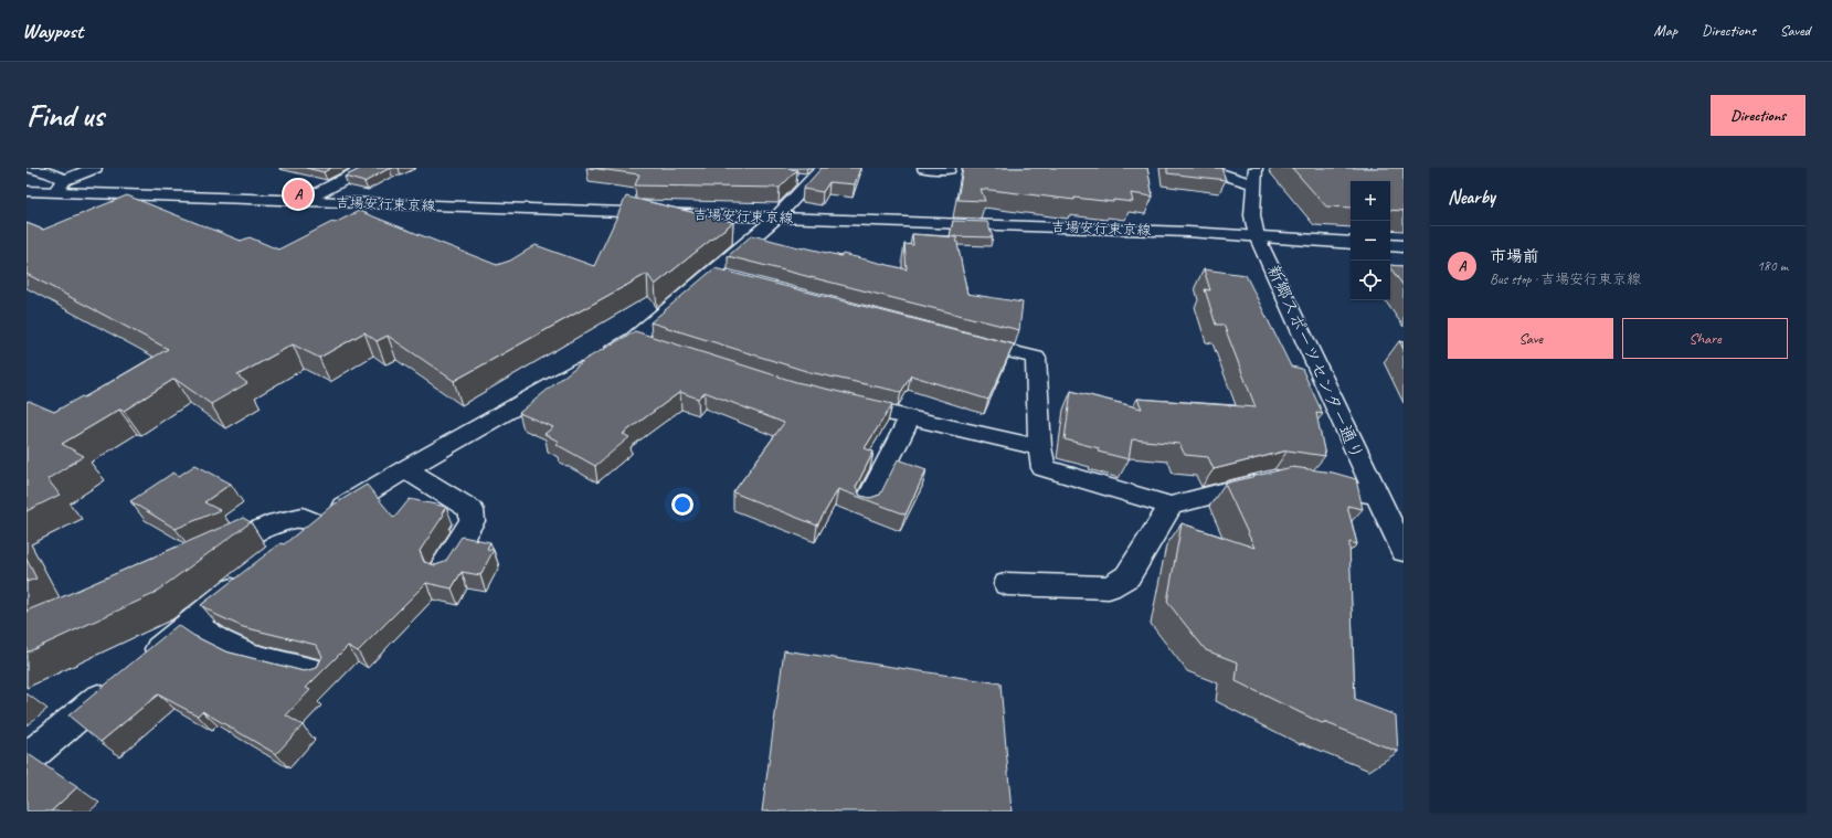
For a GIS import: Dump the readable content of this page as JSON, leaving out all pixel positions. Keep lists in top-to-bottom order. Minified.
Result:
{"streets":{"street":["吉場安行東京線","新郷スポーツセンター通り"]},"crossings":[["吉場安行東京線","新郷スポーツセンター通り"]],"page":{"header":"Waypost","nav":["Map","Directions","Saved"],"buttons":["Directions",["Save","Share"]],"title":"Find us","heading":"Nearby","pins":"A","map_buttons":["+","−"],"list":[{"mark":"A","name":"市場前","note":"Bus stop · 吉場安行東京線","value":"180 m"}]}}
